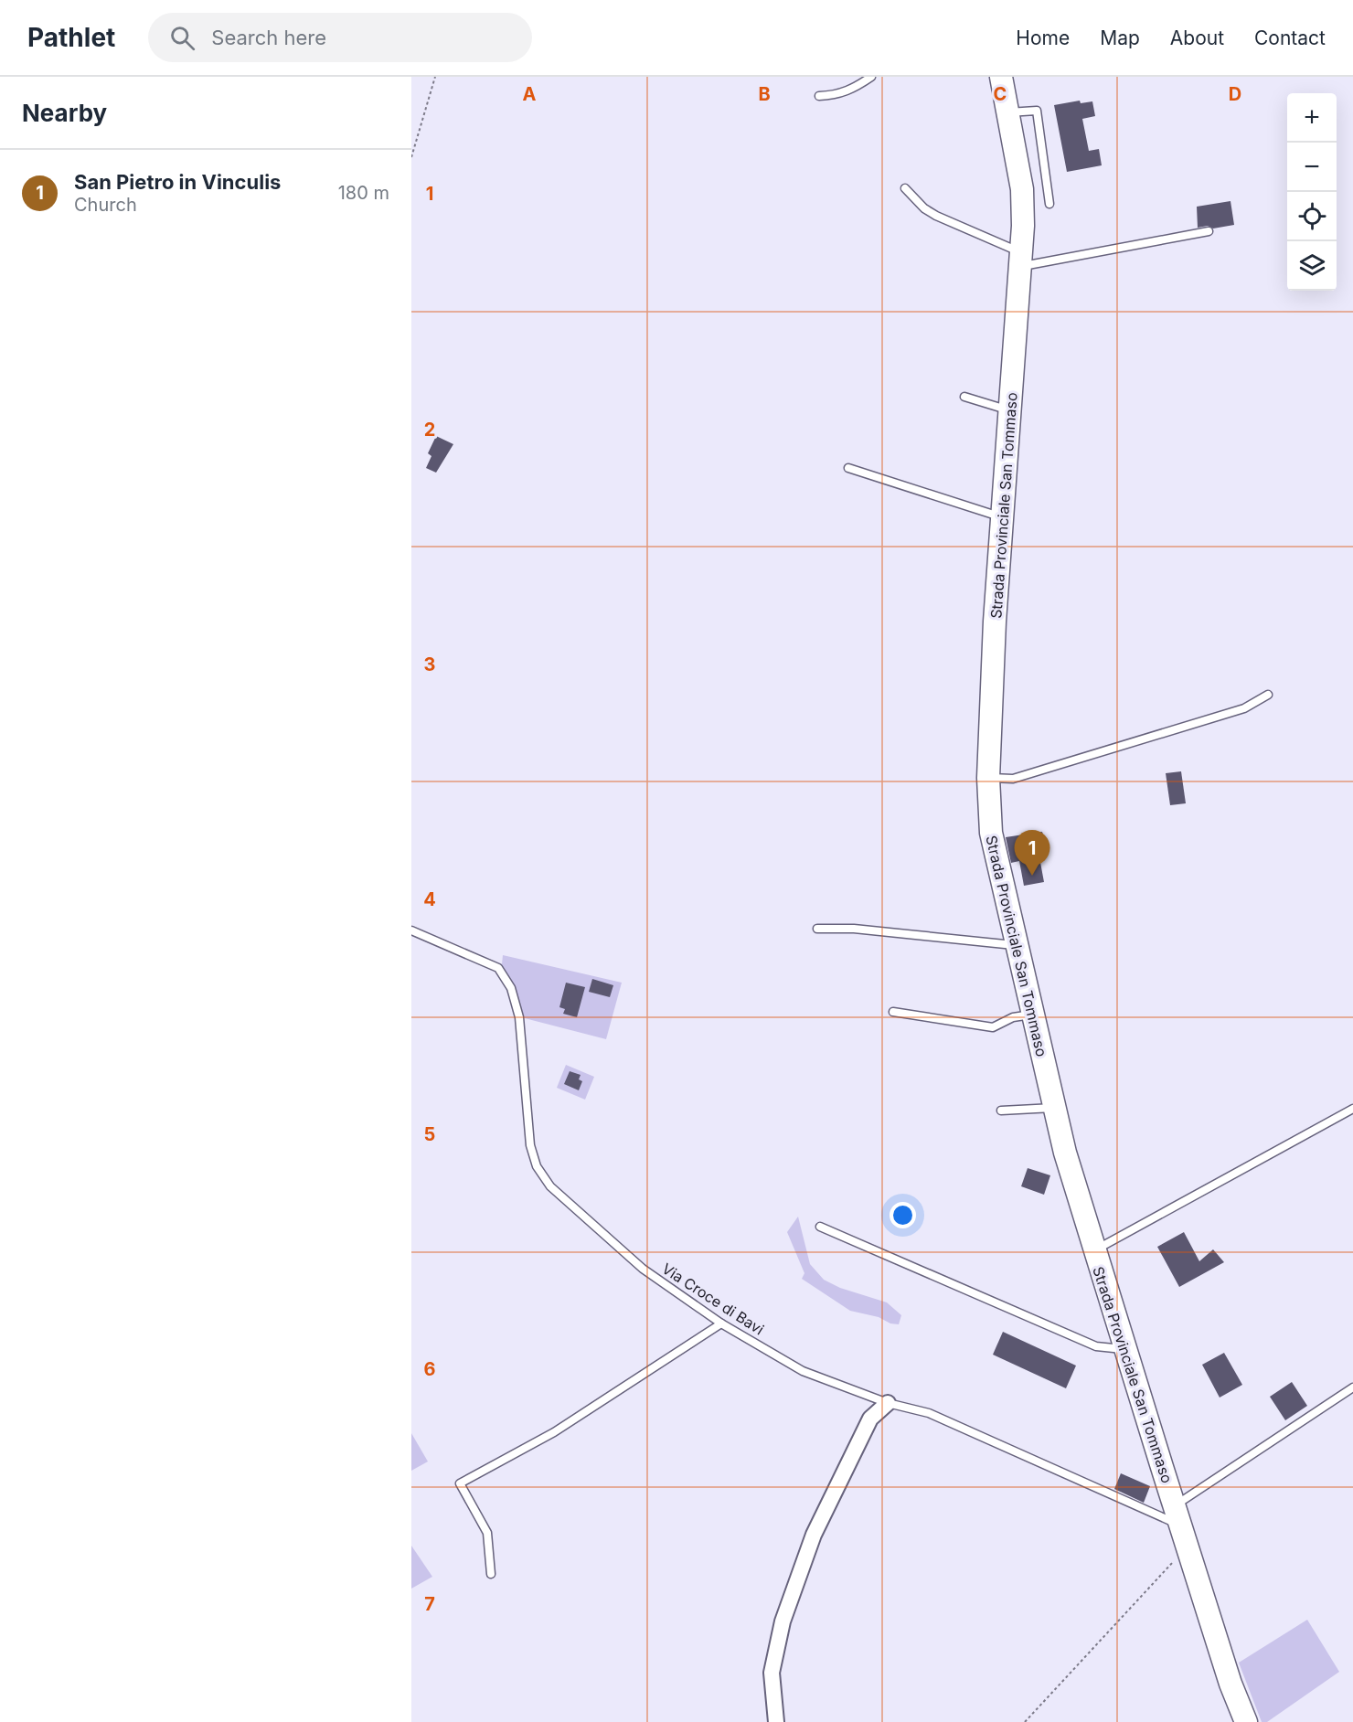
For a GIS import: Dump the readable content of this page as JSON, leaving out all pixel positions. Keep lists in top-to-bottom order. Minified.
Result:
{"streets":{"street":["Strada Provinciale San Tommaso"],"lane":["Via Croce di Bavi"]},"crossings":[["Strada Provinciale San Tommaso","Via Croce di Bavi"]],"page":{"header":"Pathlet","search":"Search here","nav":["Home","Map","About","Contact"],"heading":"Nearby","map_buttons":["+","−"],"list":[{"mark":"1","name":"San Pietro in Vinculis","note":"Church","value":"180 m"}],"pins":"1"},"grid":{"columns":["A","B","C","D"],"rows":["1","2","3","4","5","6","7"]}}
